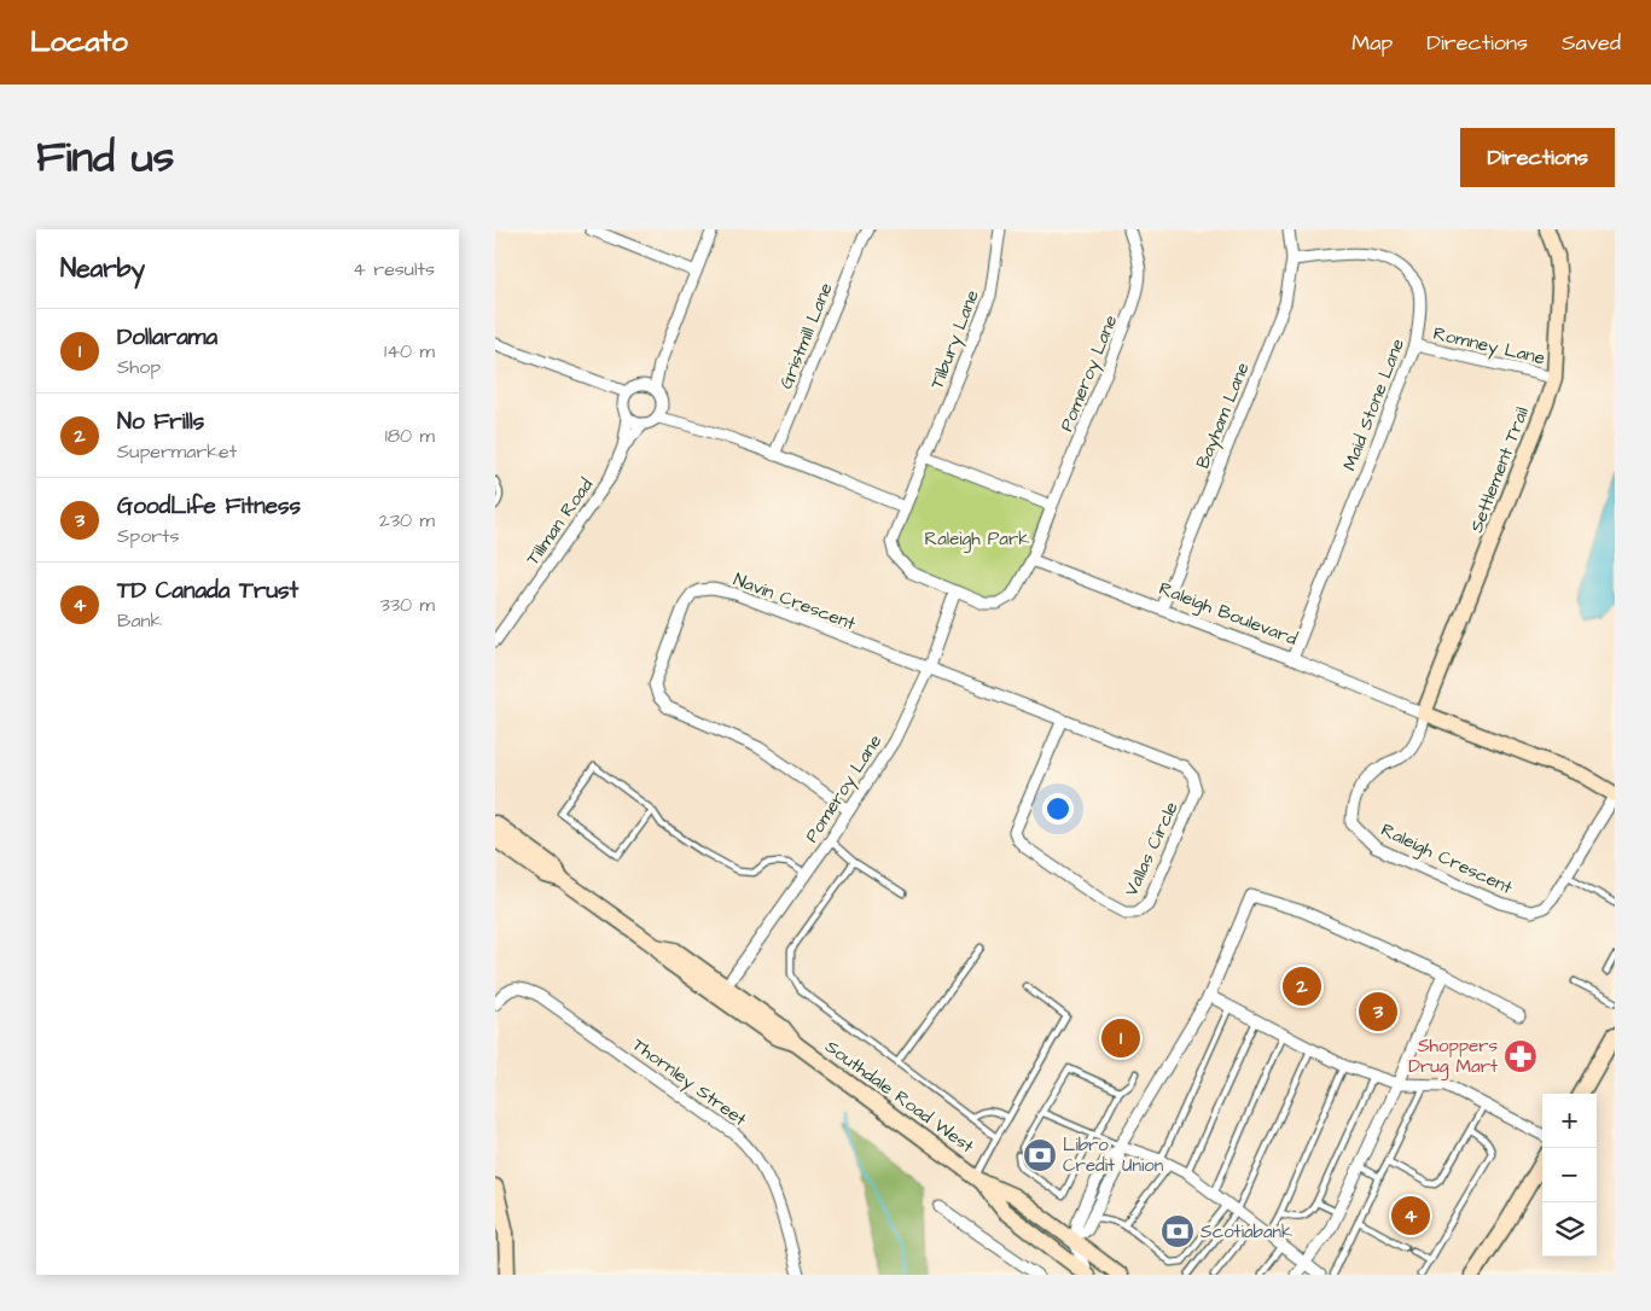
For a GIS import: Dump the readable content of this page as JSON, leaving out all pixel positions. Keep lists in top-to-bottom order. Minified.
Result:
{"streets":{"main road":["Settlement Trail","Raleigh Boulevard","Southdale Road West"],"street":["Gristmill Lane","Tilbury Lane","Romney Lane","Pomeroy Lane","Maid Stone Lane","Bayham Lane","Tillman Road","Navin Crescent","Vallas Circle","Raleigh Crescent","Thornley Street"]},"crossings":[["Romney Lane","Maid Stone Lane"],["Romney Lane","Settlement Trail"],["Pomeroy Lane","Navin Crescent"],["Pomeroy Lane","Raleigh Boulevard"],["Pomeroy Lane","Vallas Circle"],["Pomeroy Lane","Southdale Road West"],["Maid Stone Lane","Bayham Lane"],["Maid Stone Lane","Raleigh Boulevard"],["Bayham Lane","Raleigh Boulevard"],["Settlement Trail","Raleigh Boulevard"],["Settlement Trail","Raleigh Crescent"],["Navin Crescent","Vallas Circle"],["Raleigh Boulevard","Raleigh Crescent"]],"parks":["Raleigh Park"],"places":{"pharmacy":["Shoppers Drug Mart"],"bank":["Libro Credit Union","Scotiabank"]},"page":{"header":"Locato","nav":["Map","Directions","Saved"],"title":"Find us","buttons":"Directions","heading":["Nearby","4 results"],"list":[{"mark":"1","name":"Dollarama","note":"Shop","value":"140 m"},{"mark":"2","name":"No Frills","note":"Supermarket","value":"180 m"},{"mark":"3","name":"GoodLife Fitness","note":"Sports","value":"230 m"},{"mark":"4","name":"TD Canada Trust","note":"Bank","value":"330 m"}],"pins":["2","3","1","4"],"map_buttons":["+","−"]}}
